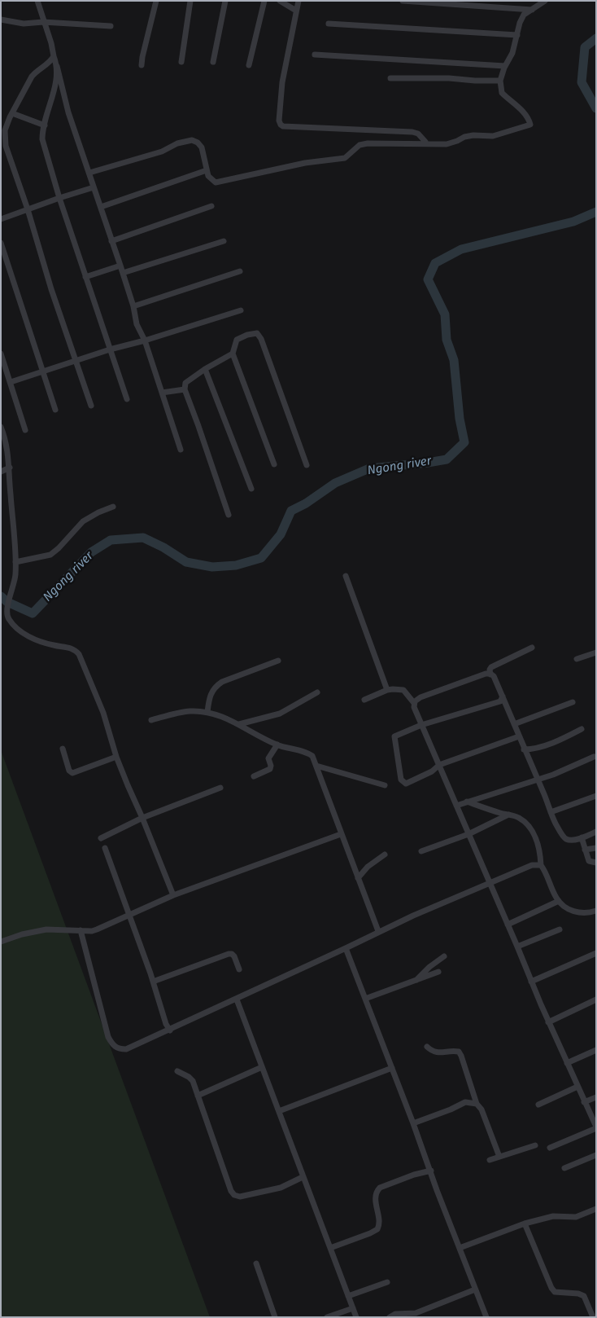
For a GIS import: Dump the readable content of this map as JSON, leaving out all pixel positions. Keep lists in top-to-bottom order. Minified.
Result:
{"water":["Ngong river"]}
